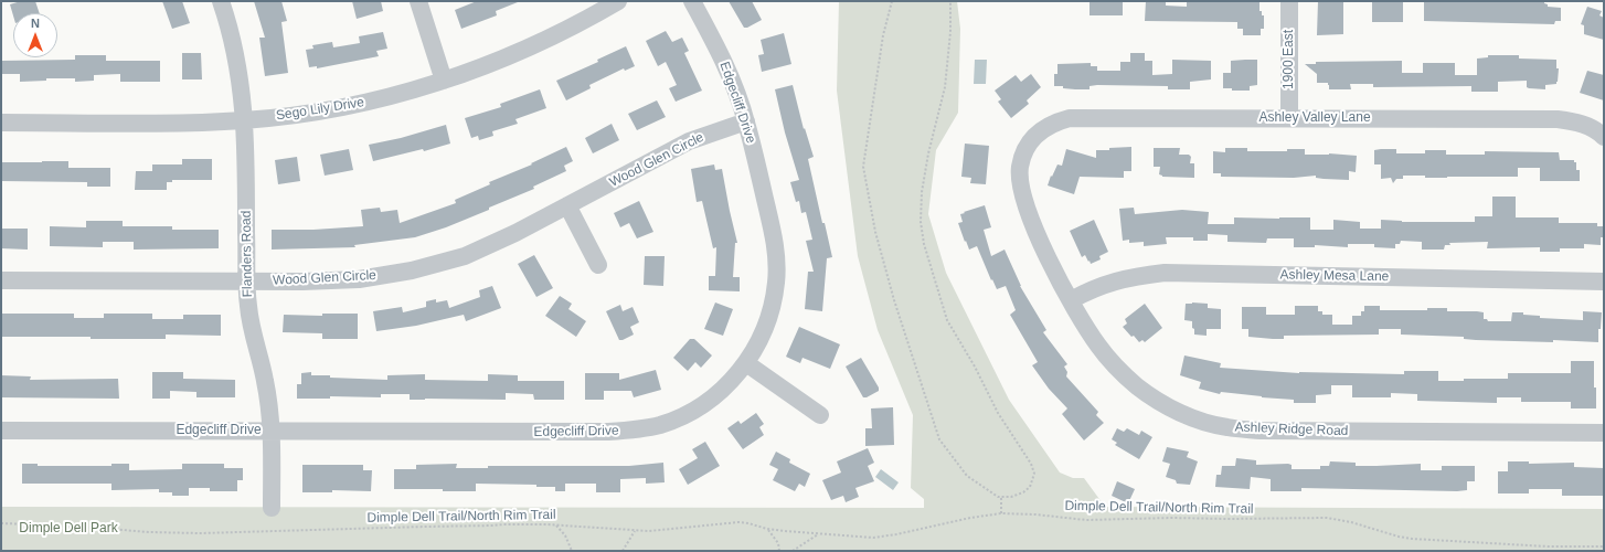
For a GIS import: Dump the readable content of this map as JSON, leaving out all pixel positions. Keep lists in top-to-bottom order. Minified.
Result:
{"streets":{"street":["1900 East","Edgecliff Drive","Sego Lily Drive","Ashley Valley Lane","Wood Glen Circle","Flanders Road","Ashley Mesa Lane","Ashley Ridge Road"],"path":["Dimple Dell Trail/North Rim Trail"]},"crossings":[["1900 East","Ashley Valley Lane"],["Edgecliff Drive","Wood Glen Circle"],["Edgecliff Drive","Flanders Road"],["Sego Lily Drive","Flanders Road"],["Ashley Valley Lane","Ashley Ridge Road"],["Wood Glen Circle","Flanders Road"],["Ashley Mesa Lane","Ashley Ridge Road"]],"parks":["Dimple Dell Park"],"north":"top"}
